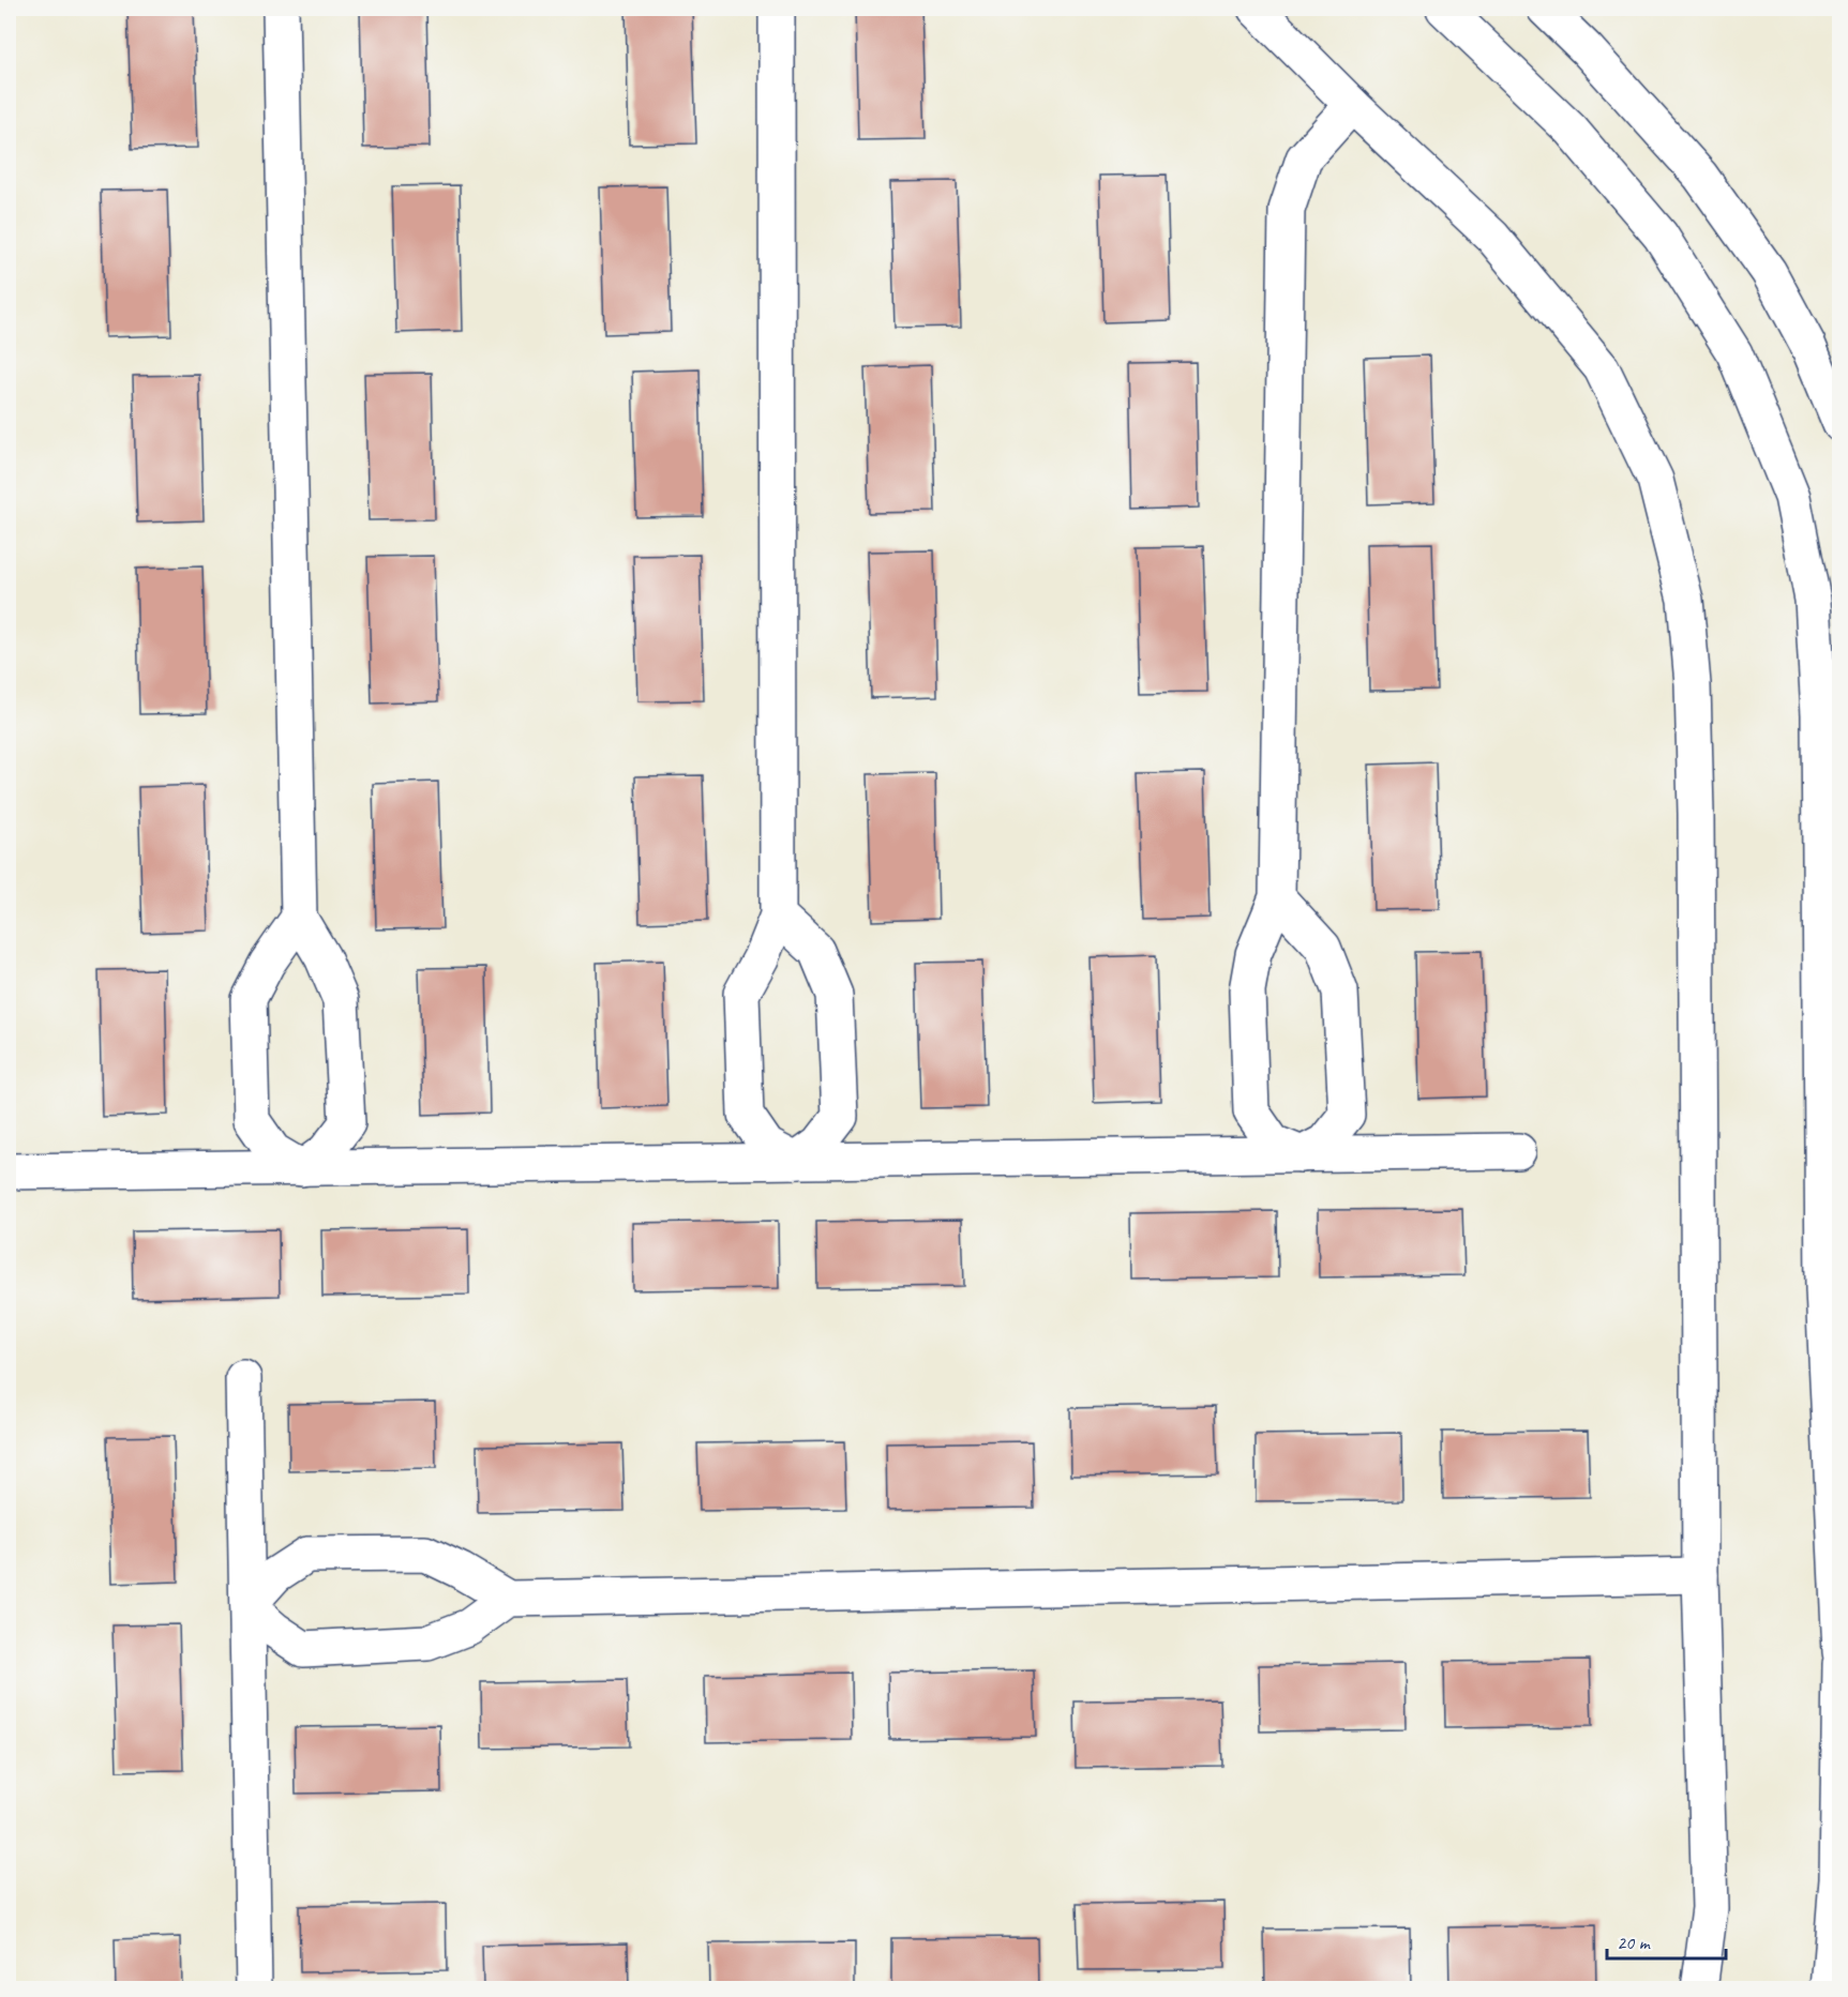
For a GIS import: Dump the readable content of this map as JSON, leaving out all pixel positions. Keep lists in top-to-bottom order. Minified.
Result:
{"scale_bar":"20 m"}
